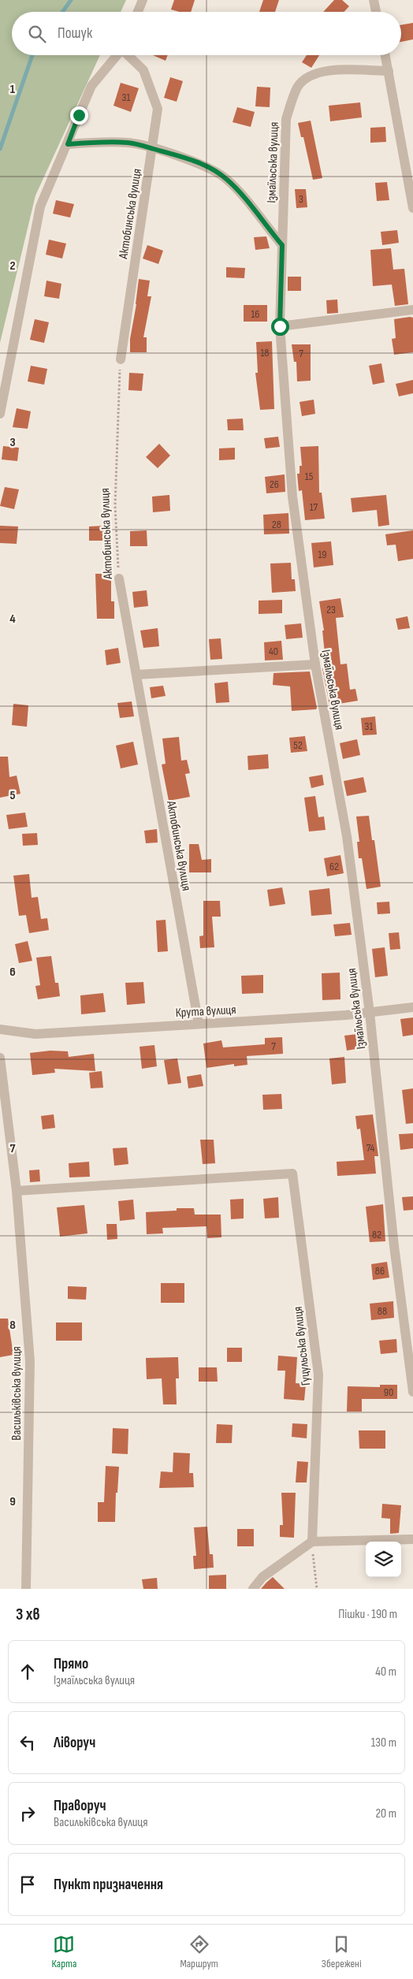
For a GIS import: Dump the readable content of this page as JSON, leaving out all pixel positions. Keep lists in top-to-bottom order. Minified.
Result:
{"streets":{"street":["Ізмаїльська вулиця","Актобинська вулиця","Крута вулиця","Гуцульська вулиця","Васильківська вулиця"]},"crossings":[["Ізмаїльська вулиця","Крута вулиця"],["Актобинська вулиця","Крута вулиця"],["Гуцульська вулиця","Васильківська вулиця"]],"house_numbers":["31","3","16","18","7","15","26","17","28","19","23","40","31","52","62","7","74","82","86","88","90"],"page":{"search":"Пошук","heading":["3 хв","Пішки · 190 m"],"list":[["Прямо","Ізмаїльська вулиця","40 m"],["Ліворуч","130 m"],["Праворуч","Васильківська вулиця","20 m"],"Пункт призначення"],"nav":["Карта","Маршрут","Збережені"]},"grid":{"rows":["1","2","3","4","5","6","7","8","9"]}}
